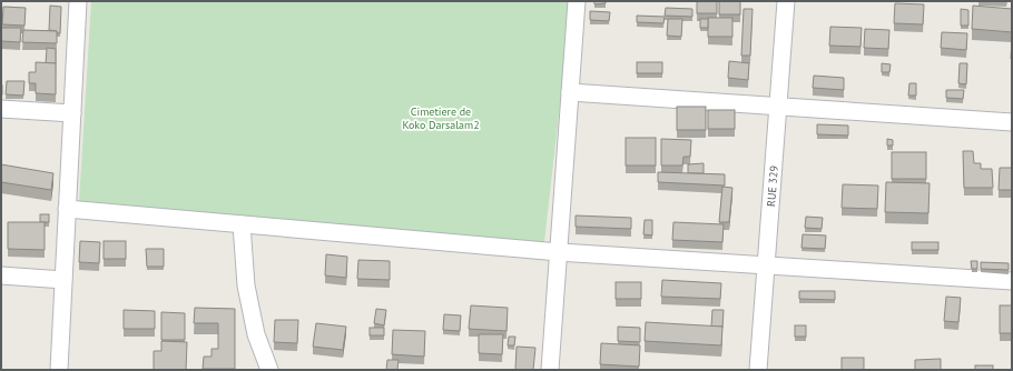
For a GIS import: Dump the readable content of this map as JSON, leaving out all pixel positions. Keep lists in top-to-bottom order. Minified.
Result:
{"streets":{"street":["RUE 329"]},"parks":["Cimetiere de Koko Darsalam2"]}
